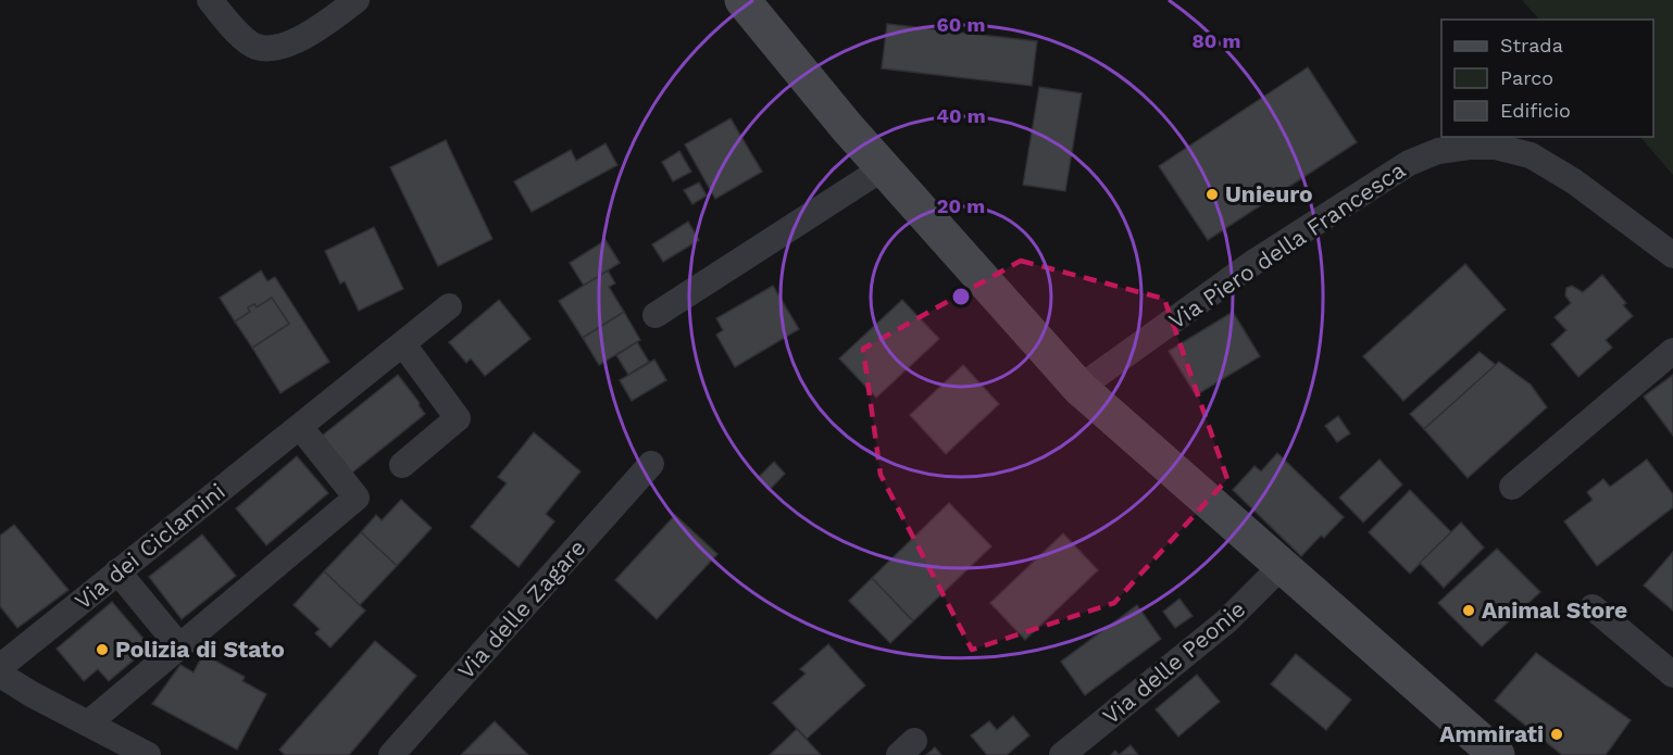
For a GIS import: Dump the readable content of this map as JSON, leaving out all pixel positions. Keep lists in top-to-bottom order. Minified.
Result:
{"streets":{"street":["Via Piero della Francesca","Via dei Ciclamini","Via delle Zagare","Via delle Peonie"]},"places":["Unieuro","Animal Store","Polizia di Stato","Ammirati"],"legend":["Strada","Parco","Edificio"],"rings":["60 m","80 m","40 m","20 m"]}
